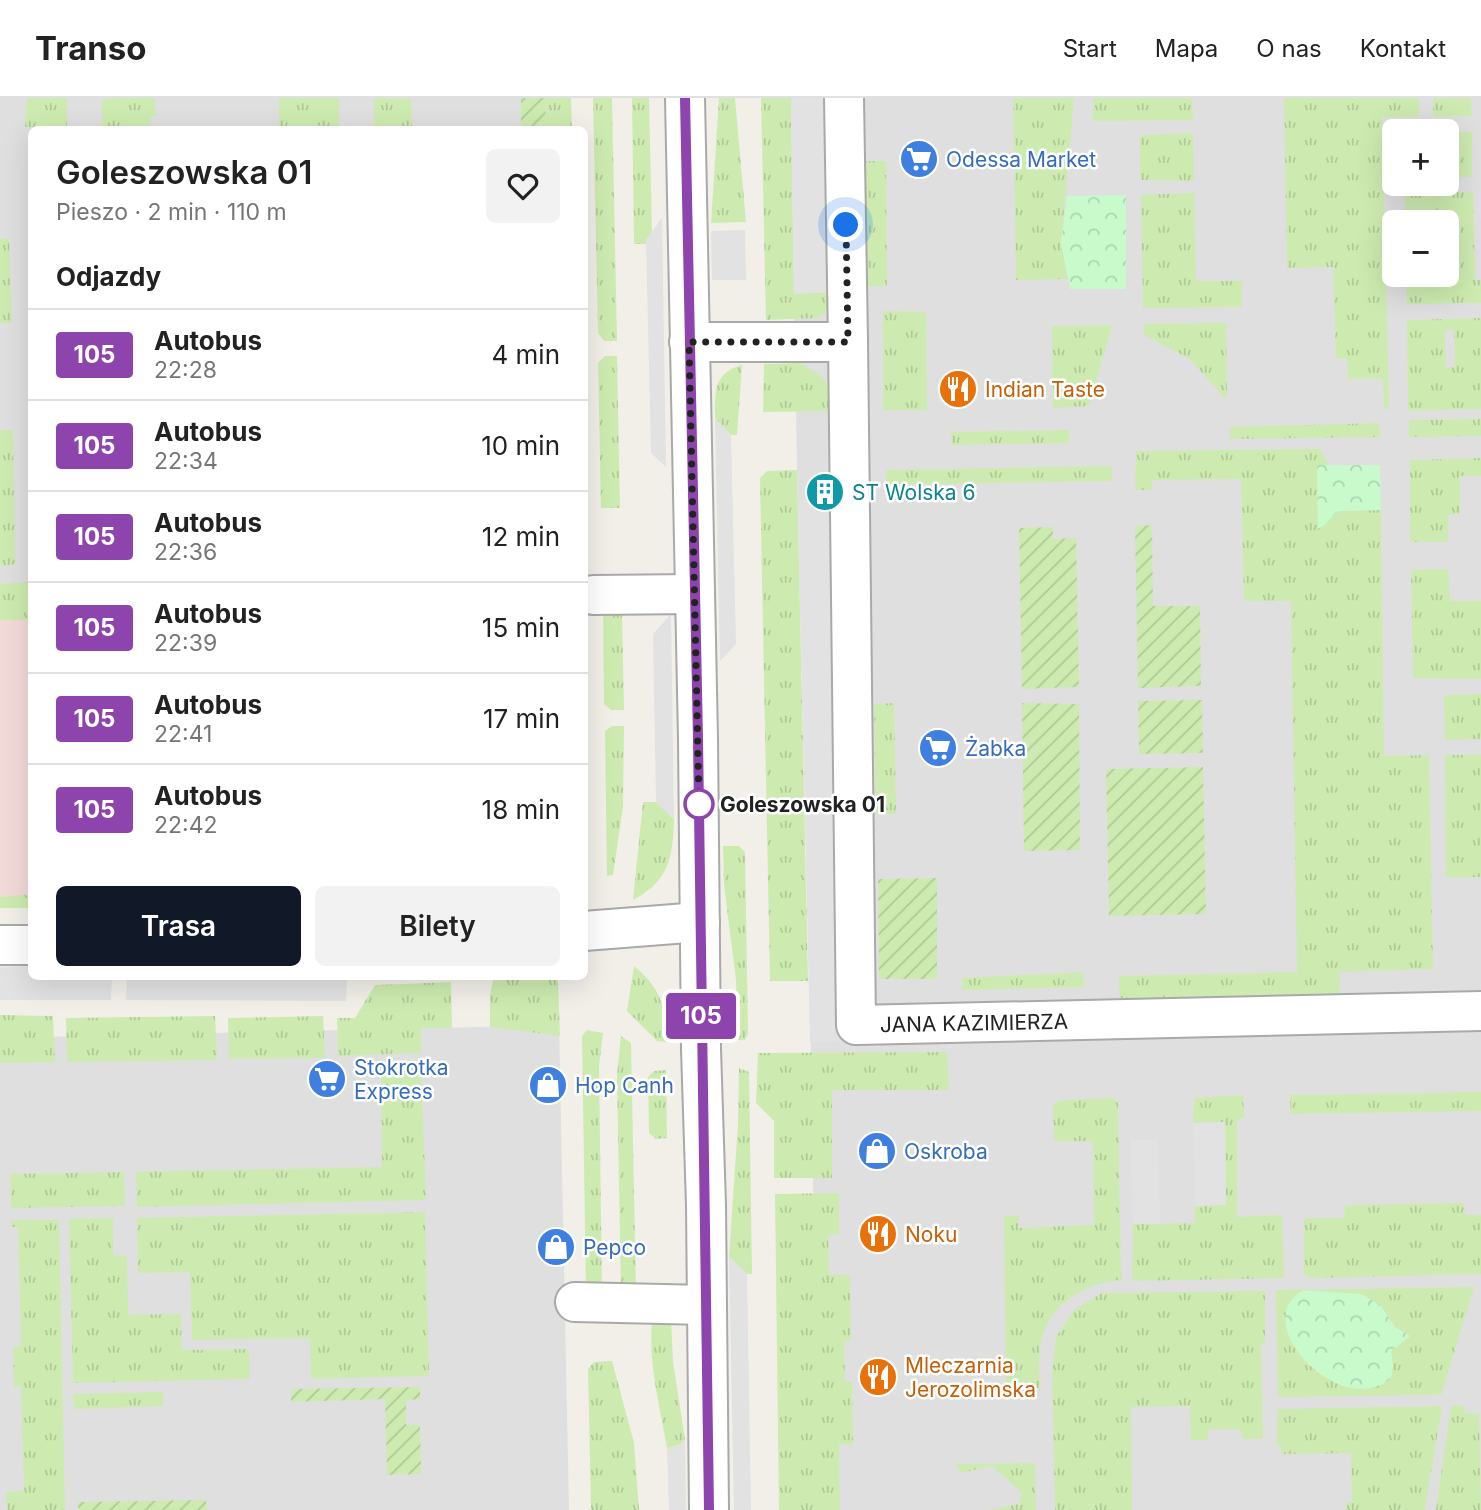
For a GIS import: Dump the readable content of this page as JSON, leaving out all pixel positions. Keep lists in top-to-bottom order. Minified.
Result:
{"streets":{"street":["JANA KAZIMIERZA"]},"places":{"supermarket":["Odessa Market","Żabka","Stokrotka Express"],"restaurant":["Indian Taste","Noku","Mleczarnia Jerozolimska"],"building":["ST Wolska 6"],"other":["Goleszowska 01"],"shop":["Hop Canh","Oskroba","Pepco"]},"lines":["bus line 105"],"page":{"header":"Transo","nav":["Start","Mapa","O nas","Kontakt"],"on_map":"105","map_buttons":["+","−"],"heading":[["Goleszowska 01","Pieszo · 2 min · 110 m"],"Odjazdy"],"list":[{"mark":"105","name":"Autobus","note":"22:28","value":"4 min"},{"mark":"105","name":"Autobus","note":"22:34","value":"10 min"},{"mark":"105","name":"Autobus","note":"22:36","value":"12 min"},{"mark":"105","name":"Autobus","note":"22:39","value":"15 min"},{"mark":"105","name":"Autobus","note":"22:41","value":"17 min"},{"mark":"105","name":"Autobus","note":"22:42","value":"18 min"}],"buttons":["Trasa","Bilety"]}}
